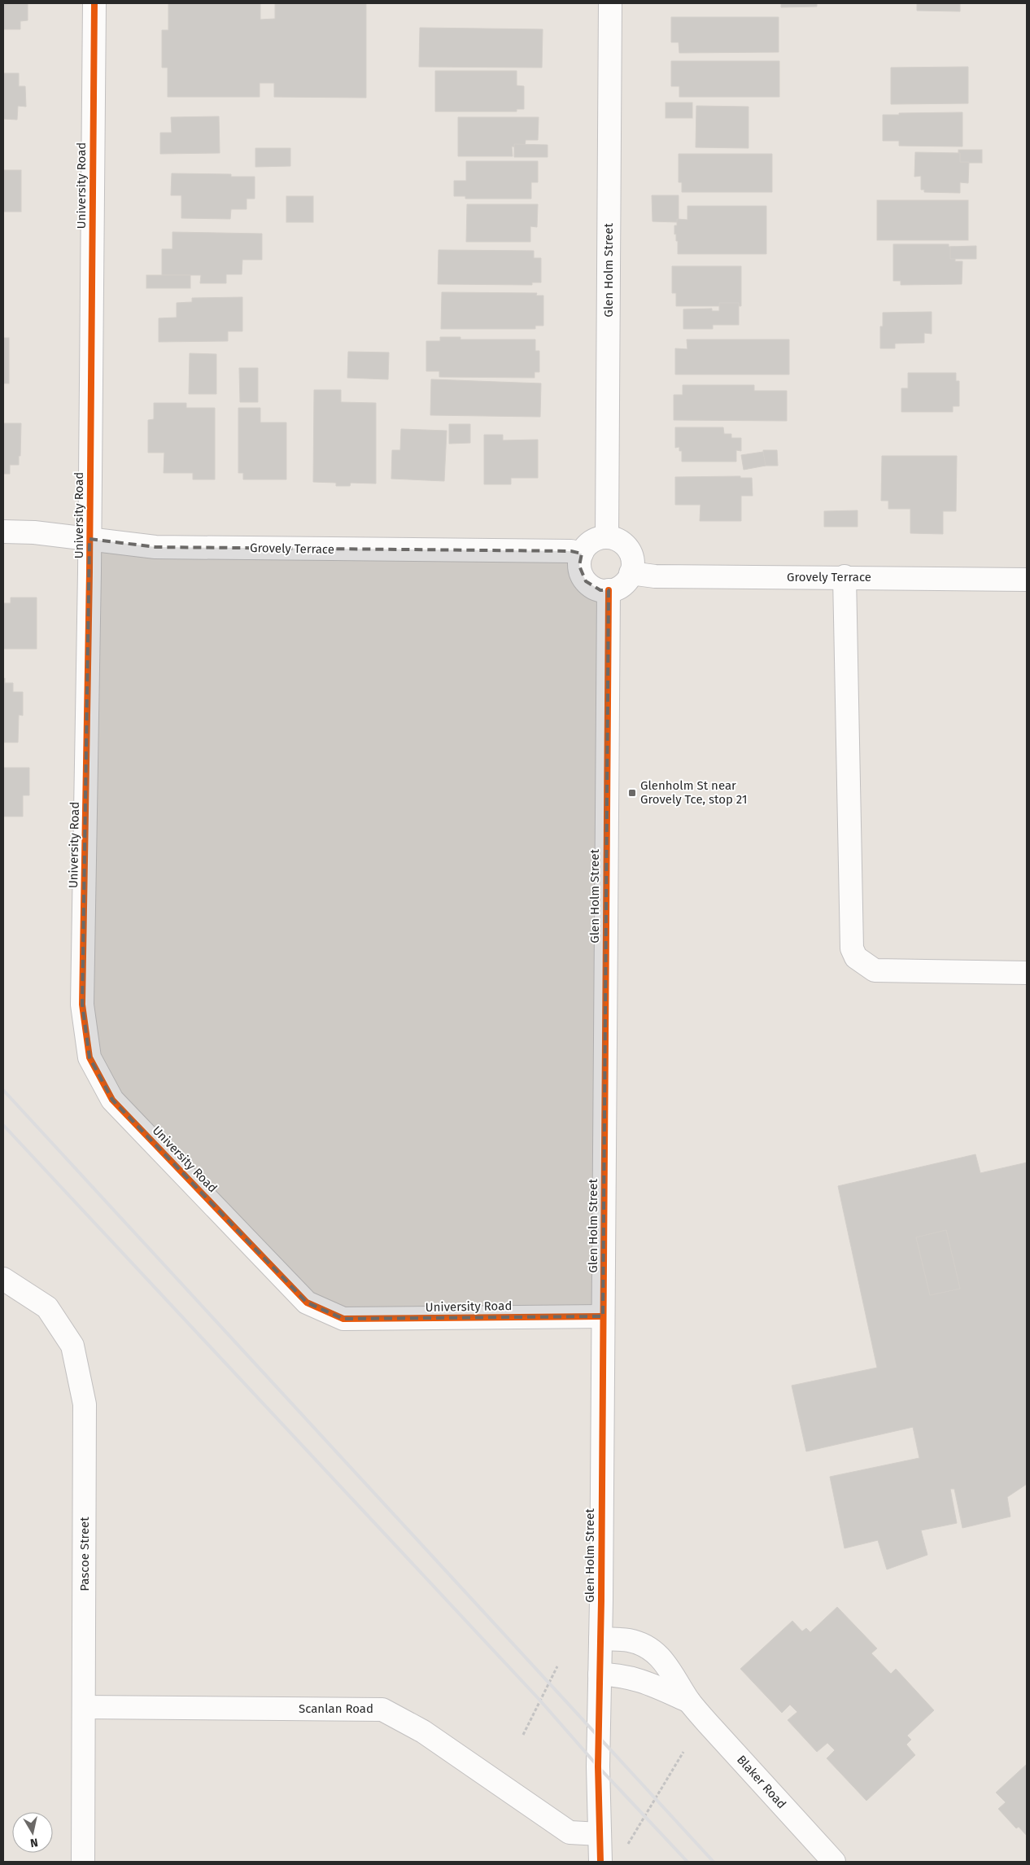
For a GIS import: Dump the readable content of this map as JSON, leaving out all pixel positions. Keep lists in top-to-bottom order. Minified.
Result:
{"streets":{"street":["University Road","Glen Holm Street","Grovely Terrace","Pascoe Street","Scanlan Road","Blaker Road"]},"crossings":[["University Road","Glen Holm Street"],["University Road","Grovely Terrace"],["Glen Holm Street","Grovely Terrace"],["Glen Holm Street","Scanlan Road"],["Glen Holm Street","Blaker Road"],["Pascoe Street","Scanlan Road"]],"places":{"transit":["Glenholm St near Grovely Tce, stop 21"]},"north":"bottom"}
